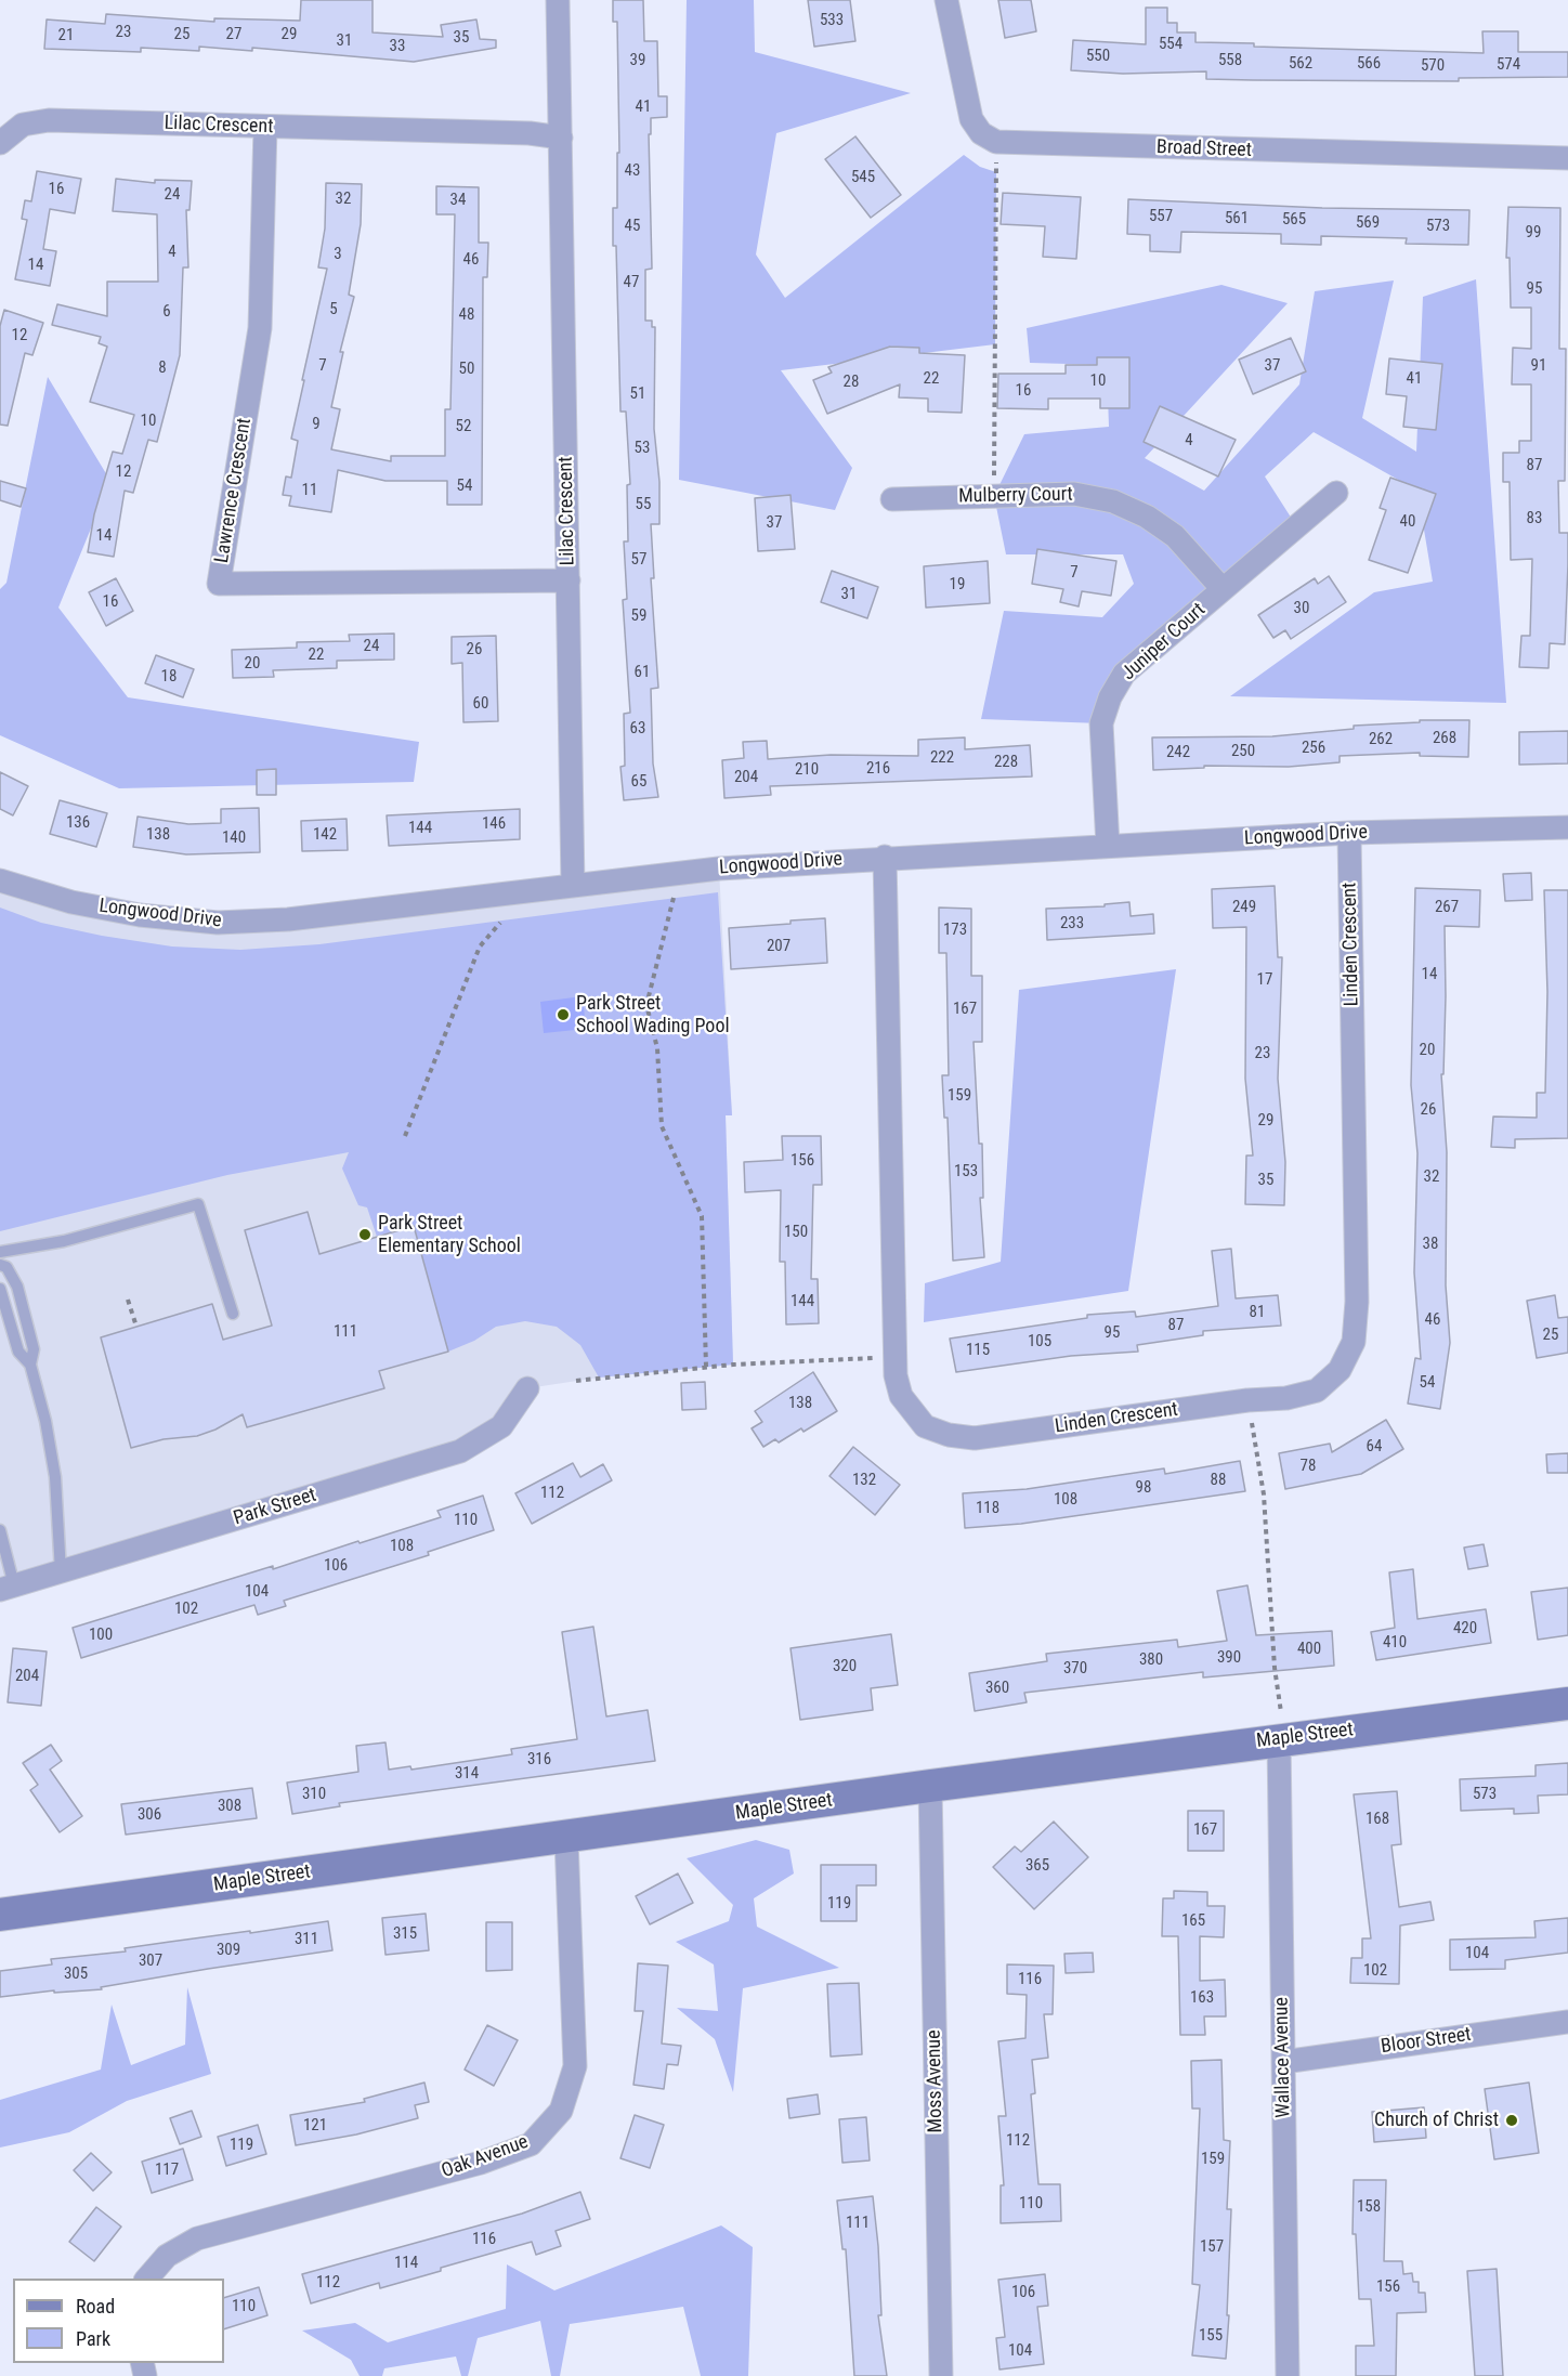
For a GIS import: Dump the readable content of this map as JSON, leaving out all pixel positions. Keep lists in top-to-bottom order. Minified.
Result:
{"streets":{"street":["Lilac Crescent","Broad Street","Lawrence Crescent","Mulberry Court","Juniper Court","Longwood Drive","Linden Crescent","Park Street","Maple Street","Bloor Street","Wallace Avenue","Moss Avenue","Oak Avenue"]},"crossings":[["Lilac Crescent","Lawrence Crescent"],["Lilac Crescent","Longwood Drive"],["Mulberry Court","Juniper Court"],["Juniper Court","Longwood Drive"],["Longwood Drive","Linden Crescent"],["Maple Street","Wallace Avenue"],["Maple Street","Moss Avenue"],["Maple Street","Oak Avenue"],["Bloor Street","Wallace Avenue"]],"places":["Park Street School Wading Pool","Park Street Elementary School","Church of Christ"],"house_numbers":["533","23","25","27","29","21","35","31","554","33","550","39","558","562","566","574","570","41","43","545","16","24","32","34","557","561","565","569","45","573","99","4","3","46","14","47","95","5","6","48","12","7","37","91","8","50","22","41","10","28","16","51","10","9","52","4","53","87","12","54","11","55","83","40","37","14","57","7","19","31","16","30","59","24","26","22","20","61","18","60","63","268","262","256","250","242","222","228","216","210","204","65","136","146","144","138","142","140","249","267","233","173","207","14","17","167","20","23","159","26","29","156","153","32","35","150","38","144","81","46","87","111","95","25","105","115","54","138","64","78","132","88","98","112","108","118","110","108","106","104","102","420","100","410","400","390","380","320","370","204","360","316","314","310","573","308","306","168","167","365","119","165","315","311","309","104","307","102","305","116","163","121","112","119","159","117","110","158","111","116","157","114","112","156","106","110","155","104"],"legend":["Road","Park"]}
